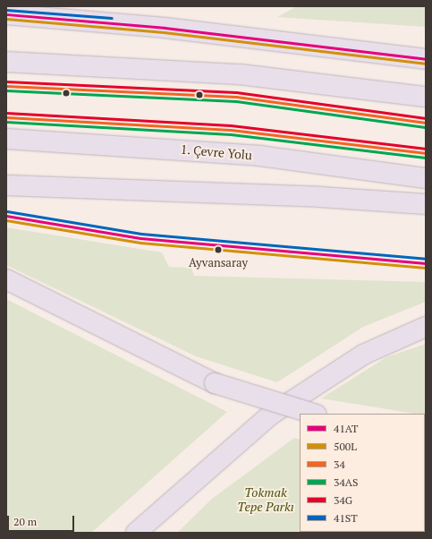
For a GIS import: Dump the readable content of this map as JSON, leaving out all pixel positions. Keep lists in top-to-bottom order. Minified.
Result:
{"streets":{"highway":["1. Çevre Yolu"]},"parks":["Tokmak Tepe Parkı"],"places":["Ayvansaray"],"lines":["transit line 41ST","transit line 41AT","transit line 500L","transit line 34G","transit line 34","transit line 34AS"],"legend":["41AT","500L","34","34AS","34G","41ST"],"scale_bar":"20 m"}
